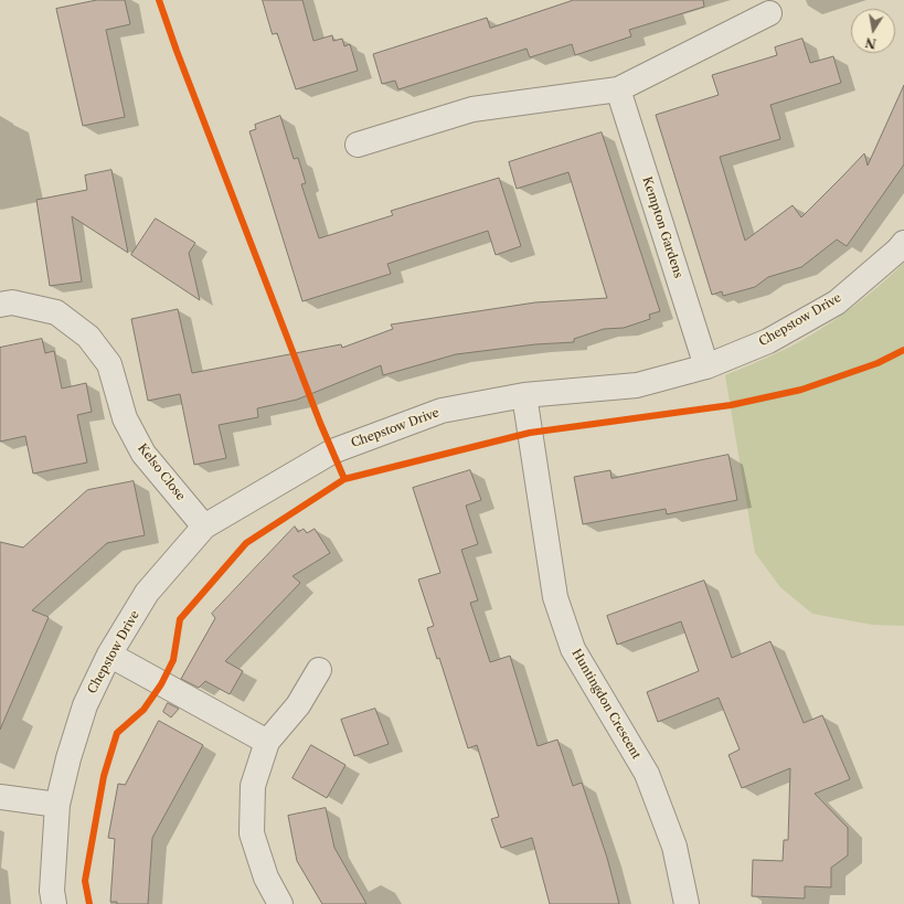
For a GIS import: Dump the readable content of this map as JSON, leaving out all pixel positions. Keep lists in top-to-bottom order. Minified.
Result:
{"streets":{"street":["Kempton Gardens","Chepstow Drive","Kelso Close","Huntingdon Crescent"]},"crossings":[["Kempton Gardens","Chepstow Drive"],["Chepstow Drive","Kelso Close"],["Chepstow Drive","Huntingdon Crescent"]],"north":"bottom"}
